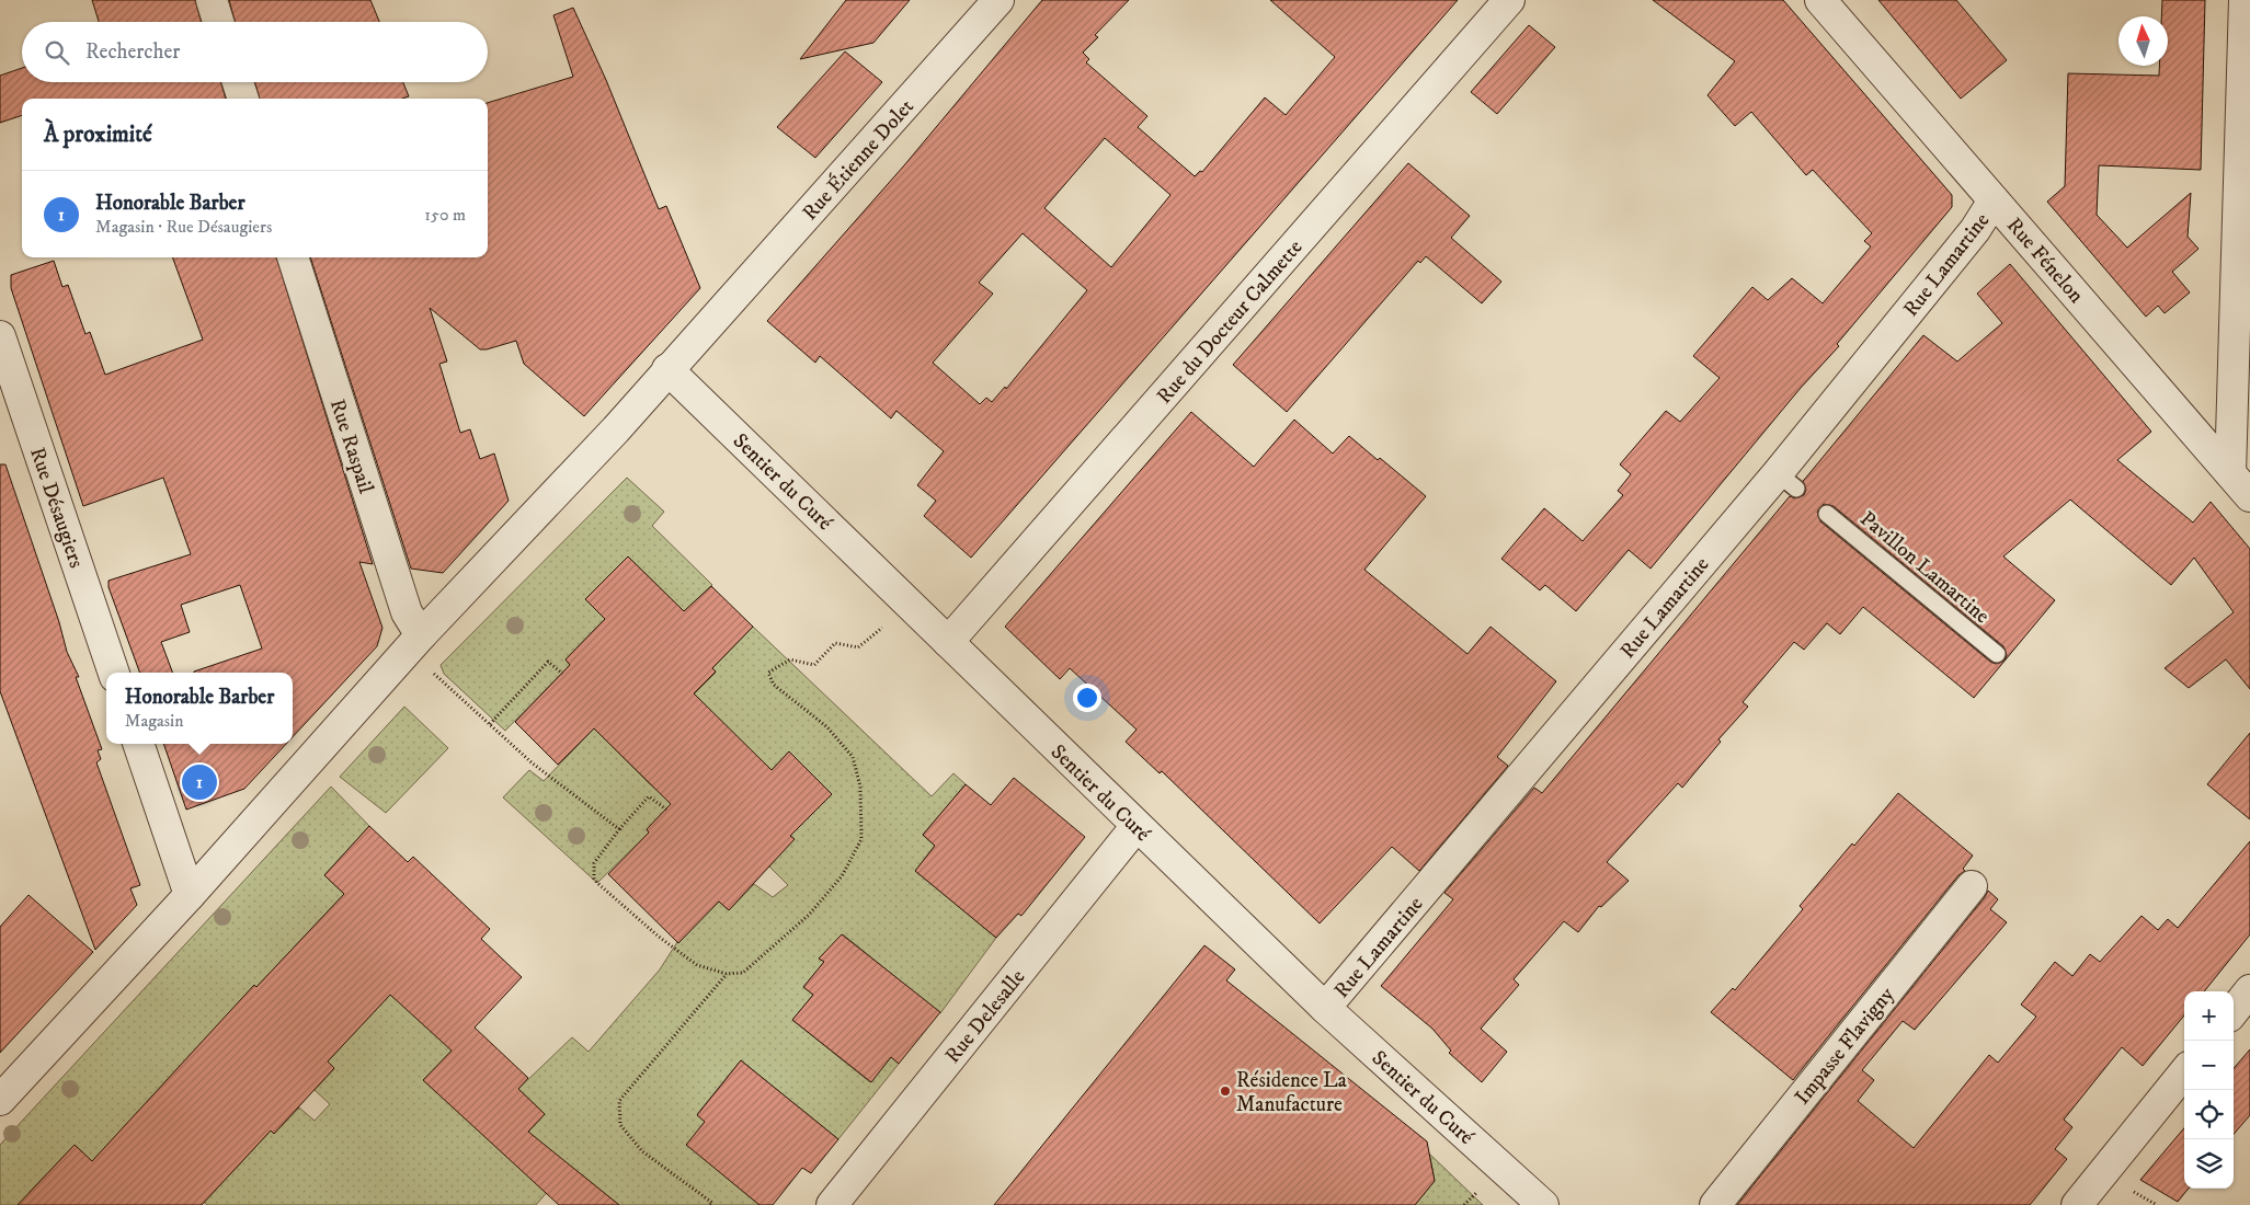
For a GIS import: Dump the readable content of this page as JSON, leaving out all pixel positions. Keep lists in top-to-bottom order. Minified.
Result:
{"streets":{"street":["Rue Étienne Dolet","Rue Fénelon","Rue Lamartine","Rue du Docteur Calmette","Rue Raspail","Sentier du Curé","Rue Désaugiers","Rue Delesalle","Impasse Flavigny"],"lane":["Pavillon Lamartine"]},"crossings":[["Rue Étienne Dolet","Rue Raspail"],["Rue Étienne Dolet","Sentier du Curé"],["Rue Fénelon","Rue Lamartine"],["Rue Lamartine","Sentier du Curé"],["Rue du Docteur Calmette","Sentier du Curé"],["Sentier du Curé","Rue Delesalle"]],"places":["Résidence La Manufacture"],"north":"top","page":{"search":"Rechercher","heading":"À proximité","list":[{"mark":"1","name":"Honorable Barber","note":"Magasin · Rue Désaugiers","value":"150 m"}],"popup":["Honorable Barber","Magasin"],"pins":"1","map_buttons":["+","−"]}}
